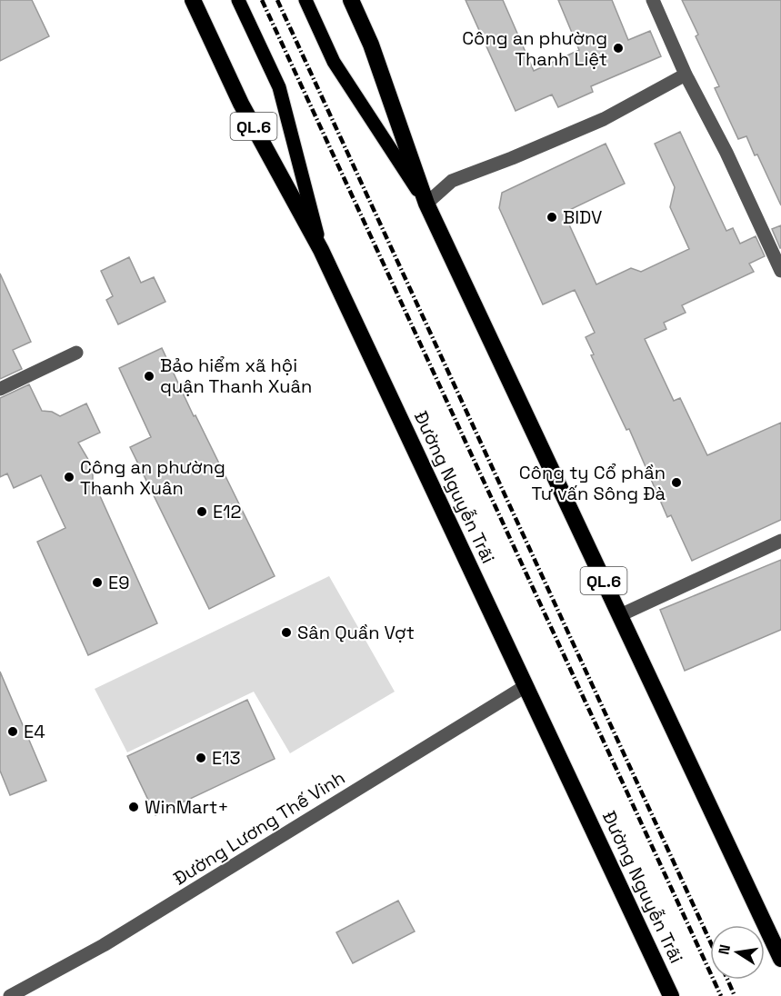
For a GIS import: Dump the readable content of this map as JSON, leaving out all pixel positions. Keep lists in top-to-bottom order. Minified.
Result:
{"streets":{"highway":["QL.6","Đường Nguyễn Trãi"],"street":["Đường Lương Thế Vinh"]},"crossings":[["Đường Nguyễn Trãi","Đường Lương Thế Vinh"]],"places":["Công an phường Thanh Liệt","BIDV","Bảo hiểm xã hội quận Thanh Xuân","Công an phường Thanh Xuân","Công ty Cổ phần Tư vấn Sông Đà","E12","E9","Sân Quần Vợt","E4","E13","WinMart+"],"north":"left"}
